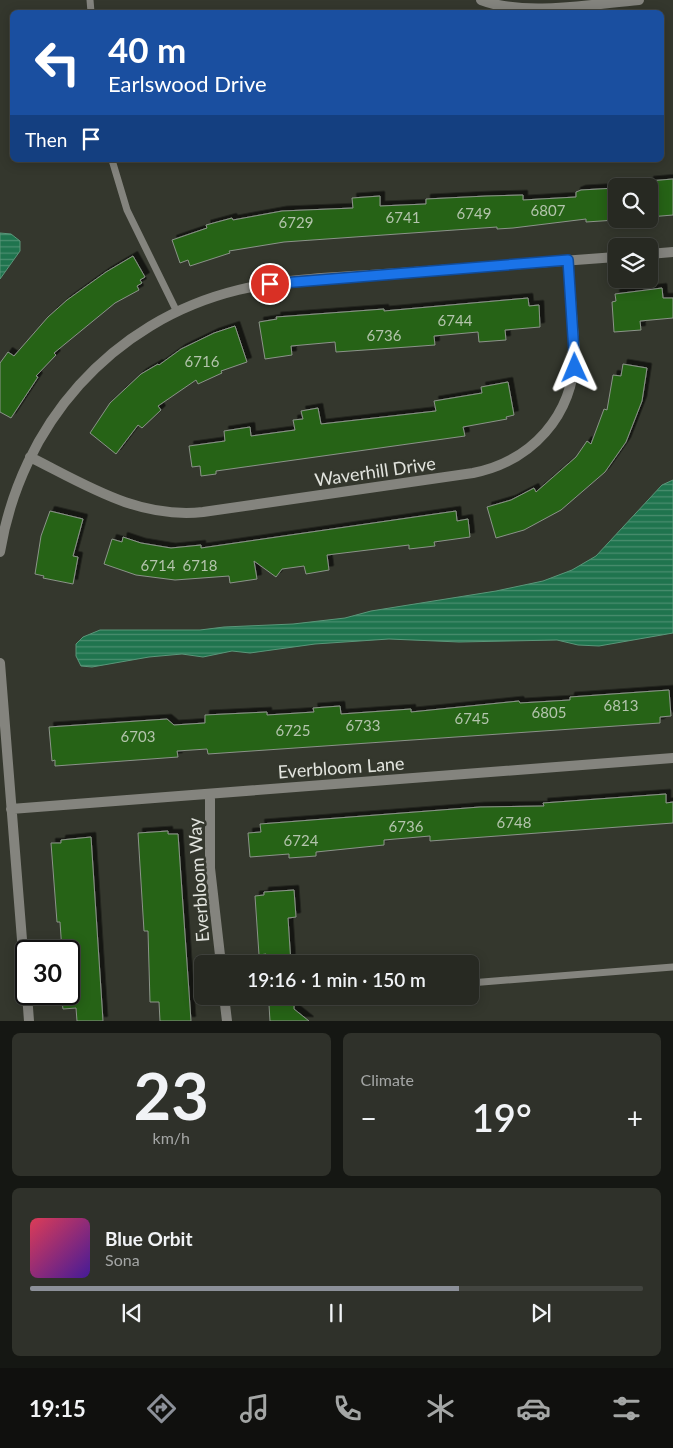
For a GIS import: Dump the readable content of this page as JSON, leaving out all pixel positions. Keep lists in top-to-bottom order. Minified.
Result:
{"streets":{"street":["Waverhill Drive","Everbloom Lane","Everbloom Way"]},"crossings":[["Everbloom Lane","Everbloom Way"]],"house_numbers":["6807","6749","6741","6729","6744","6736","6716","6714","6718","6813","6805","6745","6733","6725","6703","6748","6736","6724"],"page":{"turn":["40 m","Earlswood Drive"],"then":"Then","limit":"30","trip":"19:16 · 1 min · 150 m","tile":[["23","km/h"],"Climate"],"heat":["−","19°","+"],"song":["Blue Orbit","Sona"],"tabs":"19:15"}}
